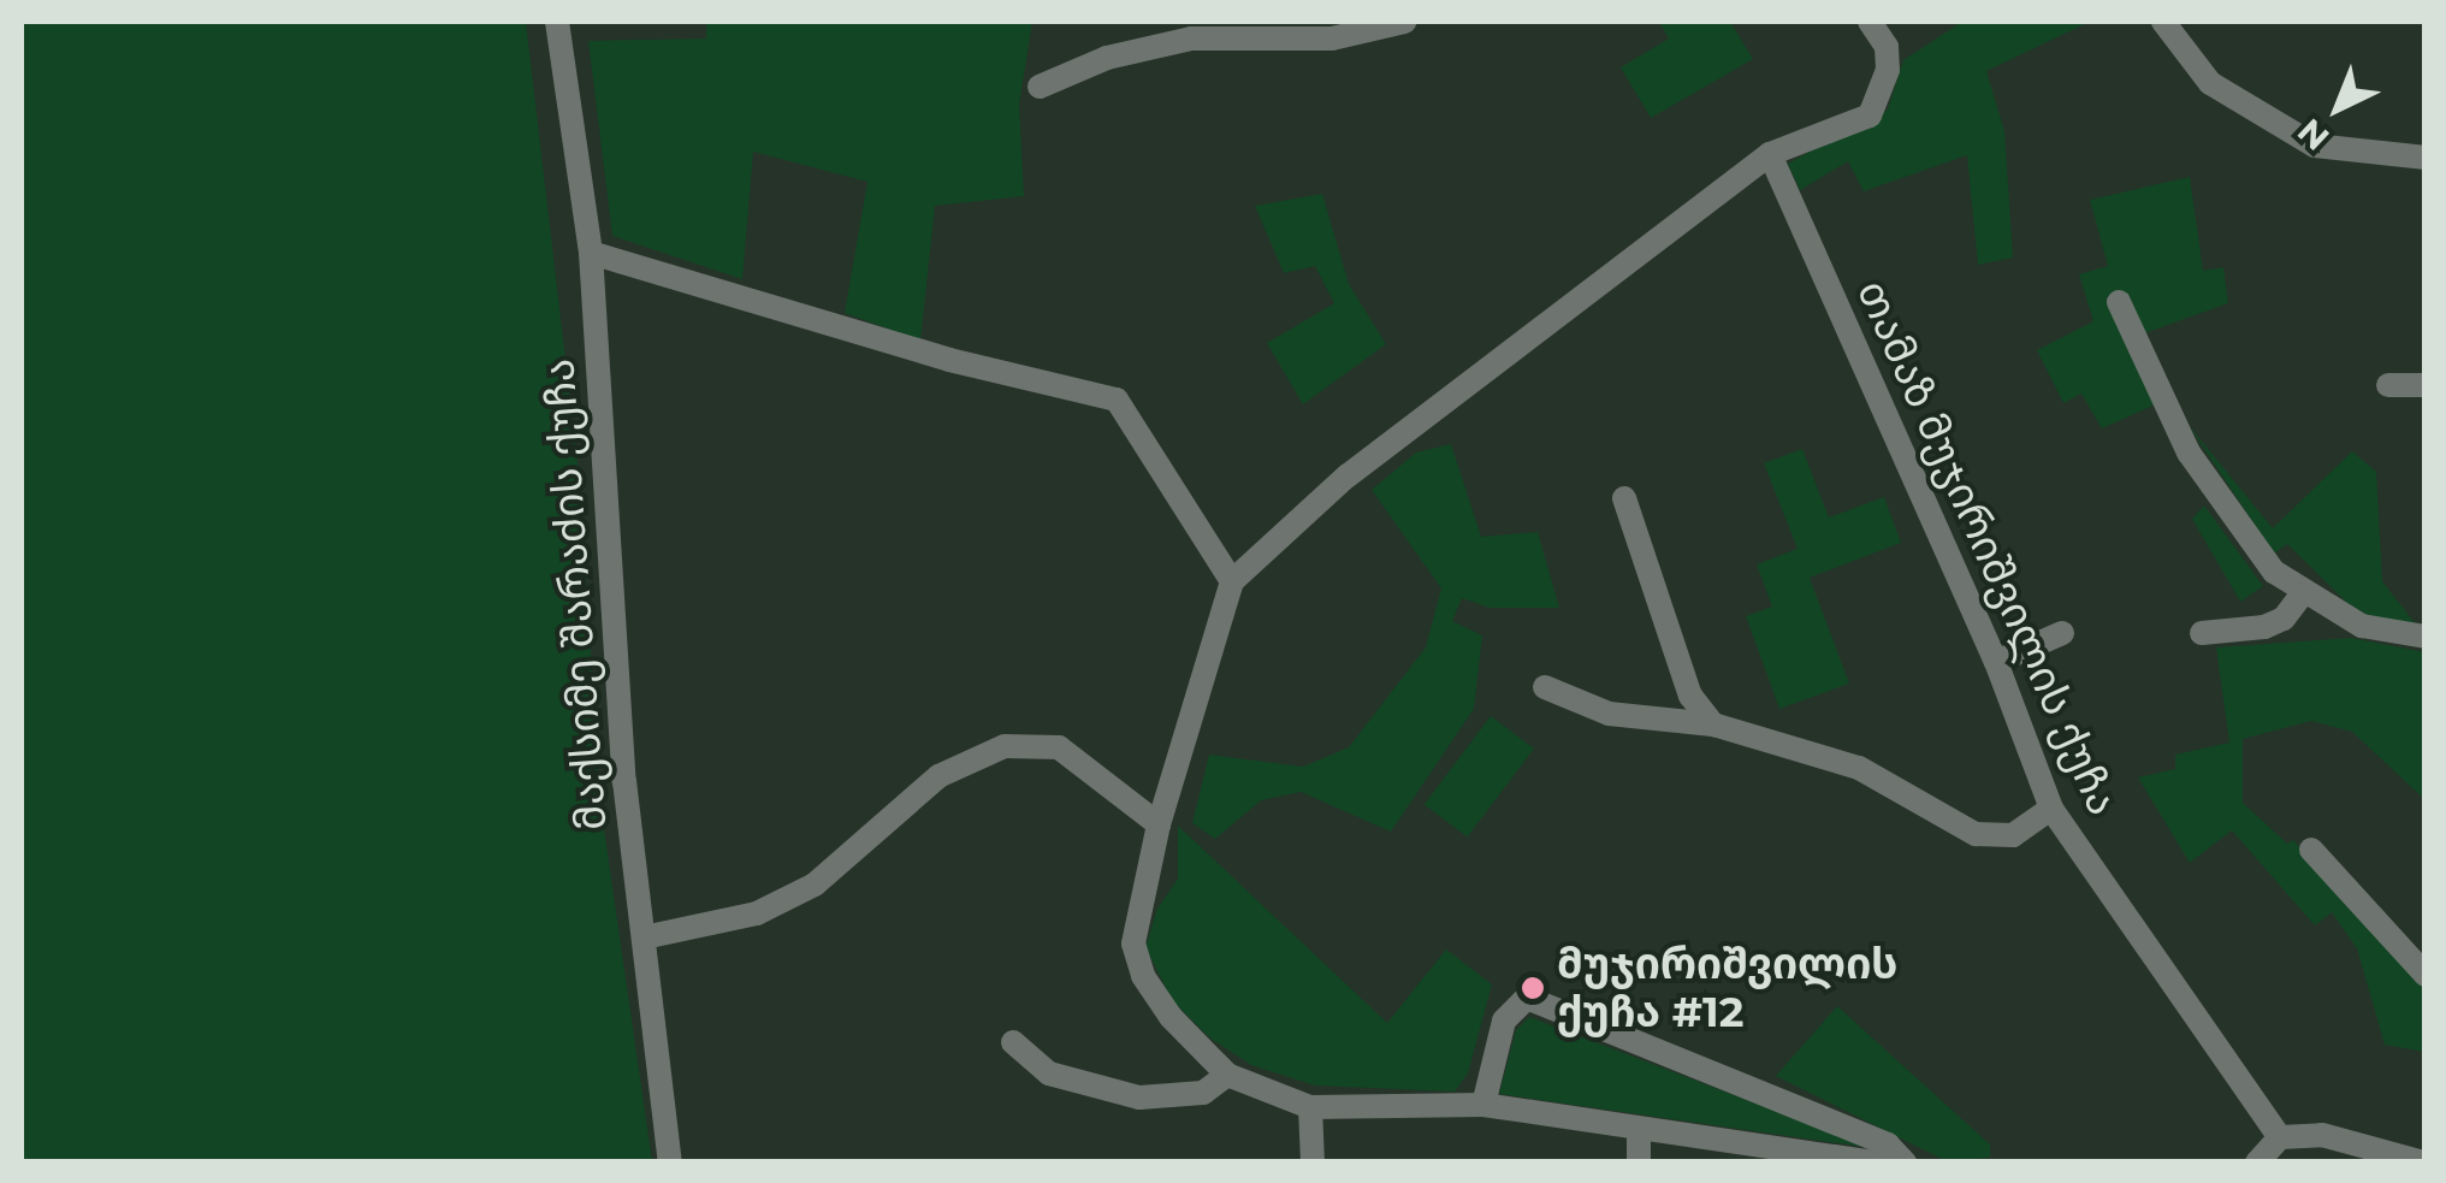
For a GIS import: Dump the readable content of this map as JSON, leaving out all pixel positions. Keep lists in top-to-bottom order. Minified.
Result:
{"streets":{"street":["თამაზ მუჯირიშვილის ქუჩა","მაქსიმე შარაძის ქუჩა"]},"places":["მუჯირიშვილის ქუჩა #12"],"north":"bottom left"}
